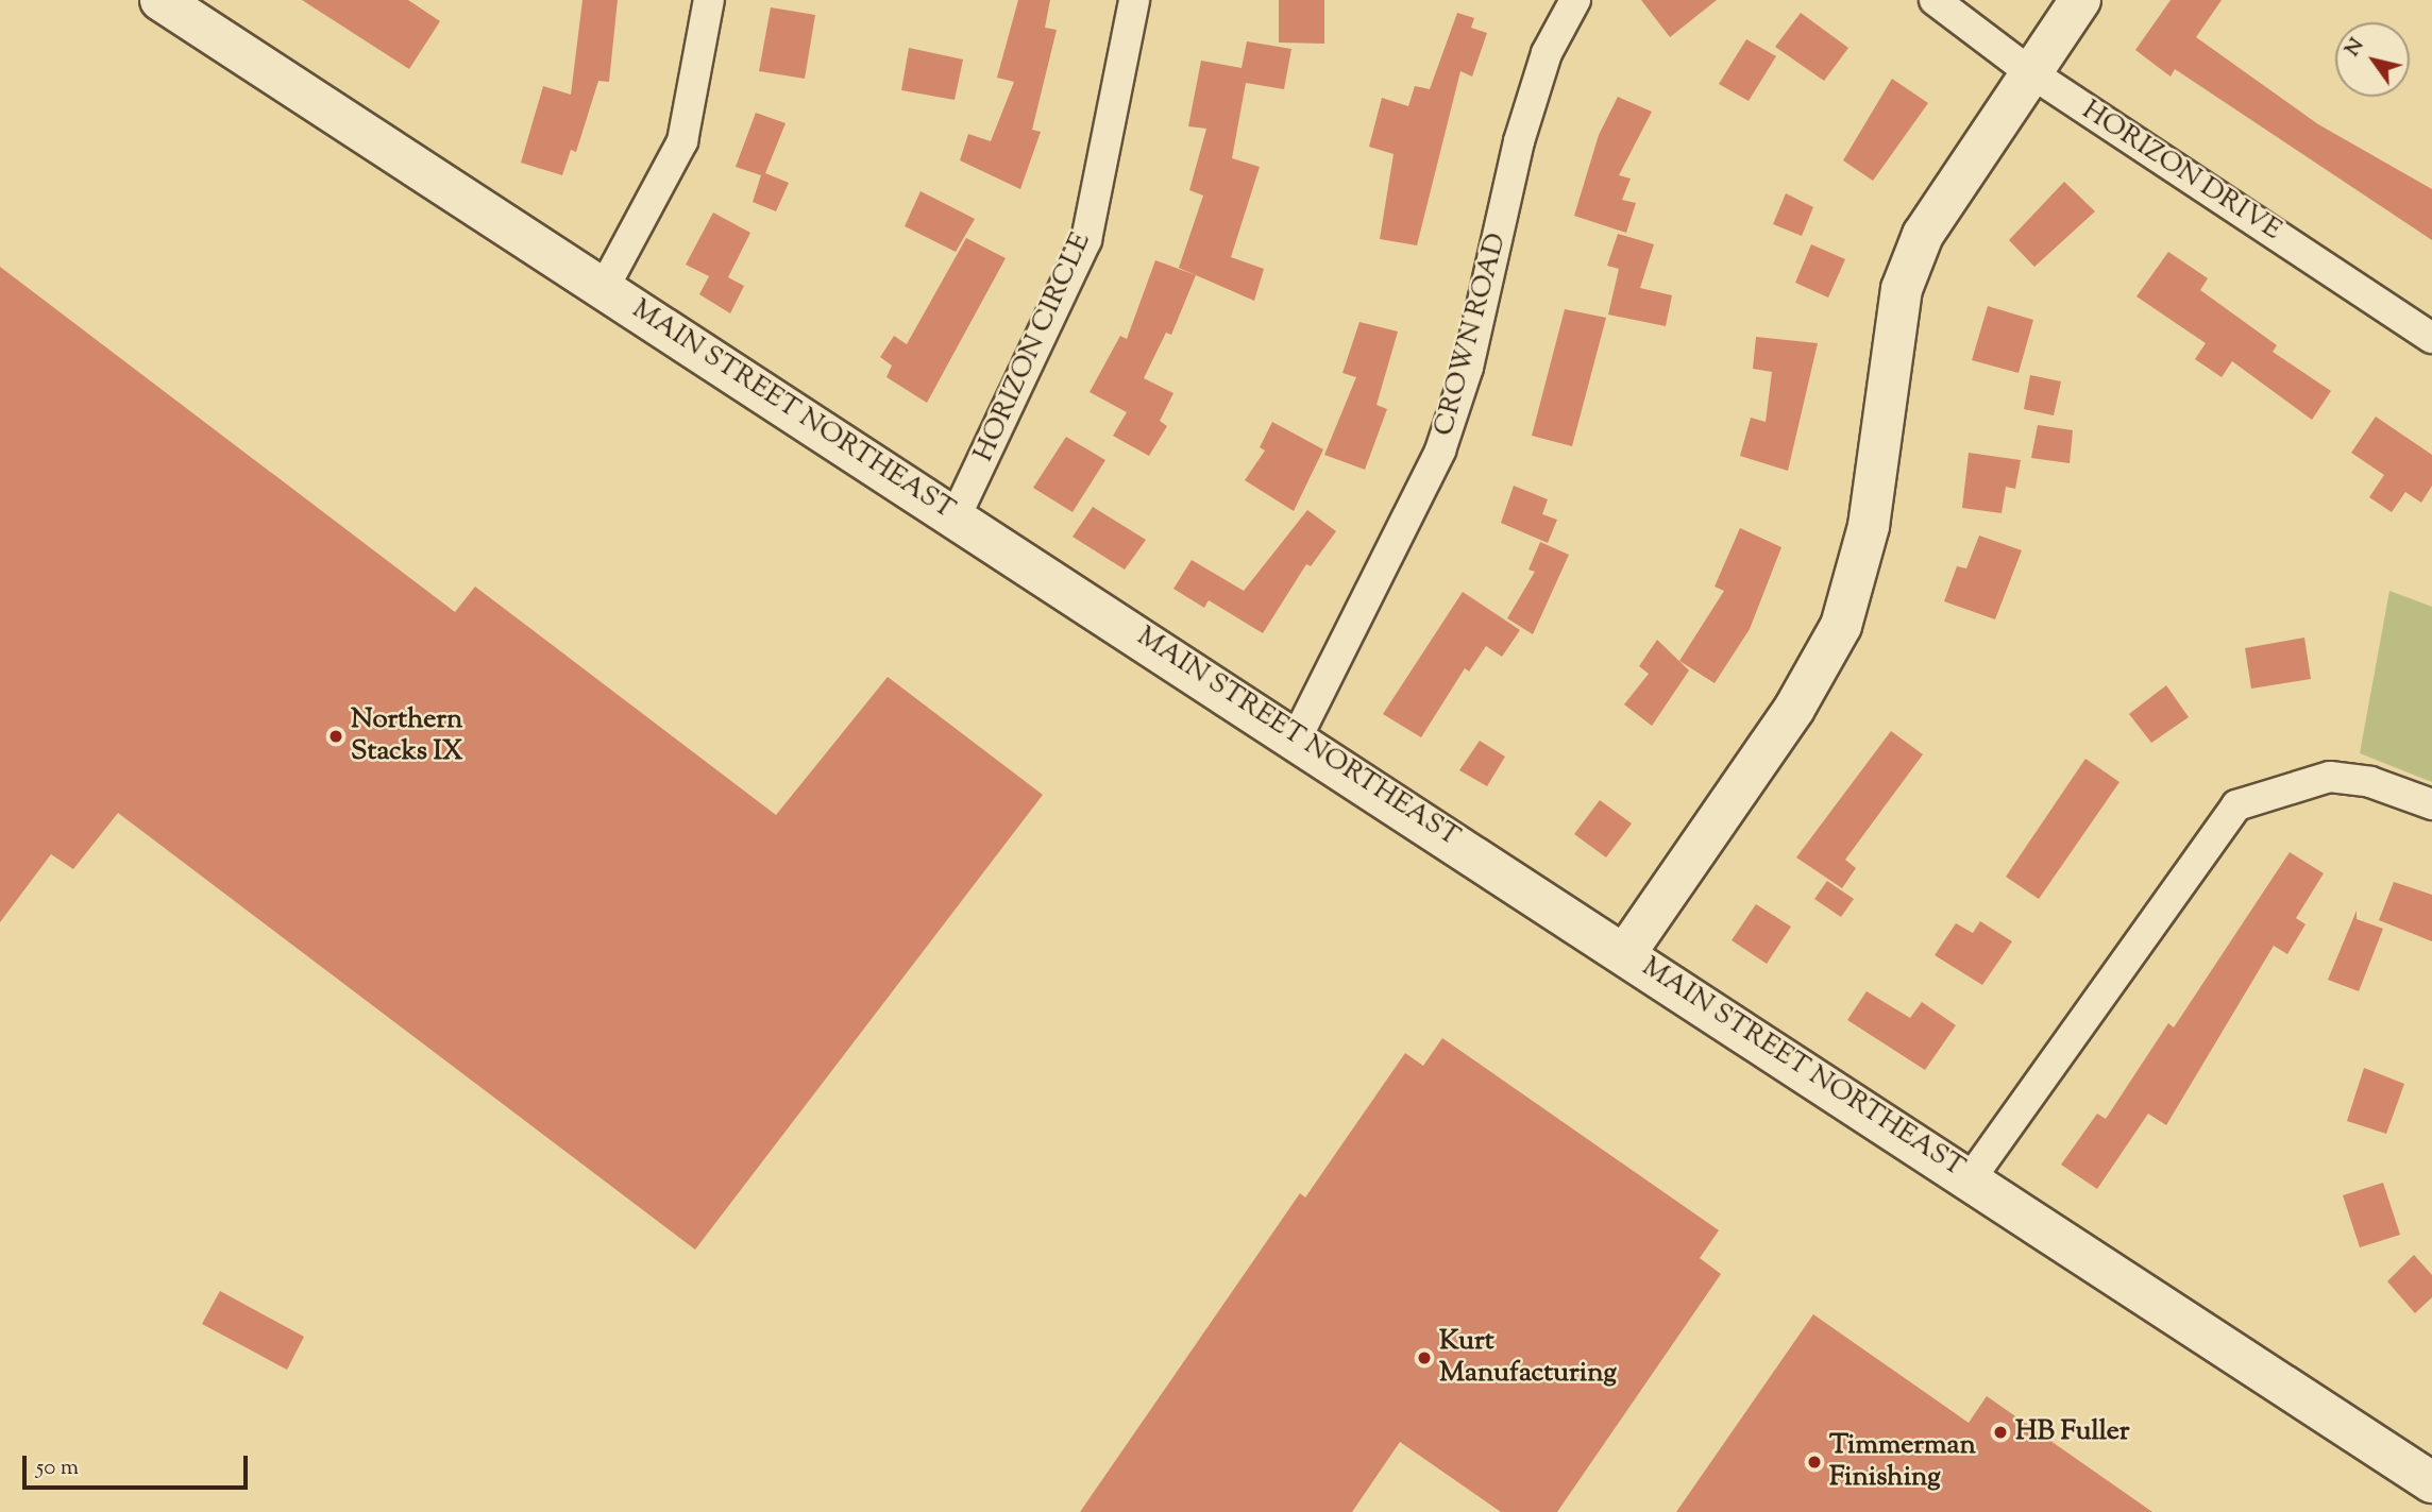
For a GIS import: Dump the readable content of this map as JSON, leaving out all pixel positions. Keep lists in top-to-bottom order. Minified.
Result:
{"streets":{"street":["HORIZON DRIVE","CROWN ROAD","HORIZON CIRCLE","MAIN STREET NORTHEAST"]},"crossings":[["CROWN ROAD","MAIN STREET NORTHEAST"],["HORIZON CIRCLE","MAIN STREET NORTHEAST"]],"places":["Northern Stacks IX","Kurt Manufacturing","HB Fuller","Timmerman Finishing"],"scale_bar":"50 m","north":"top left"}
